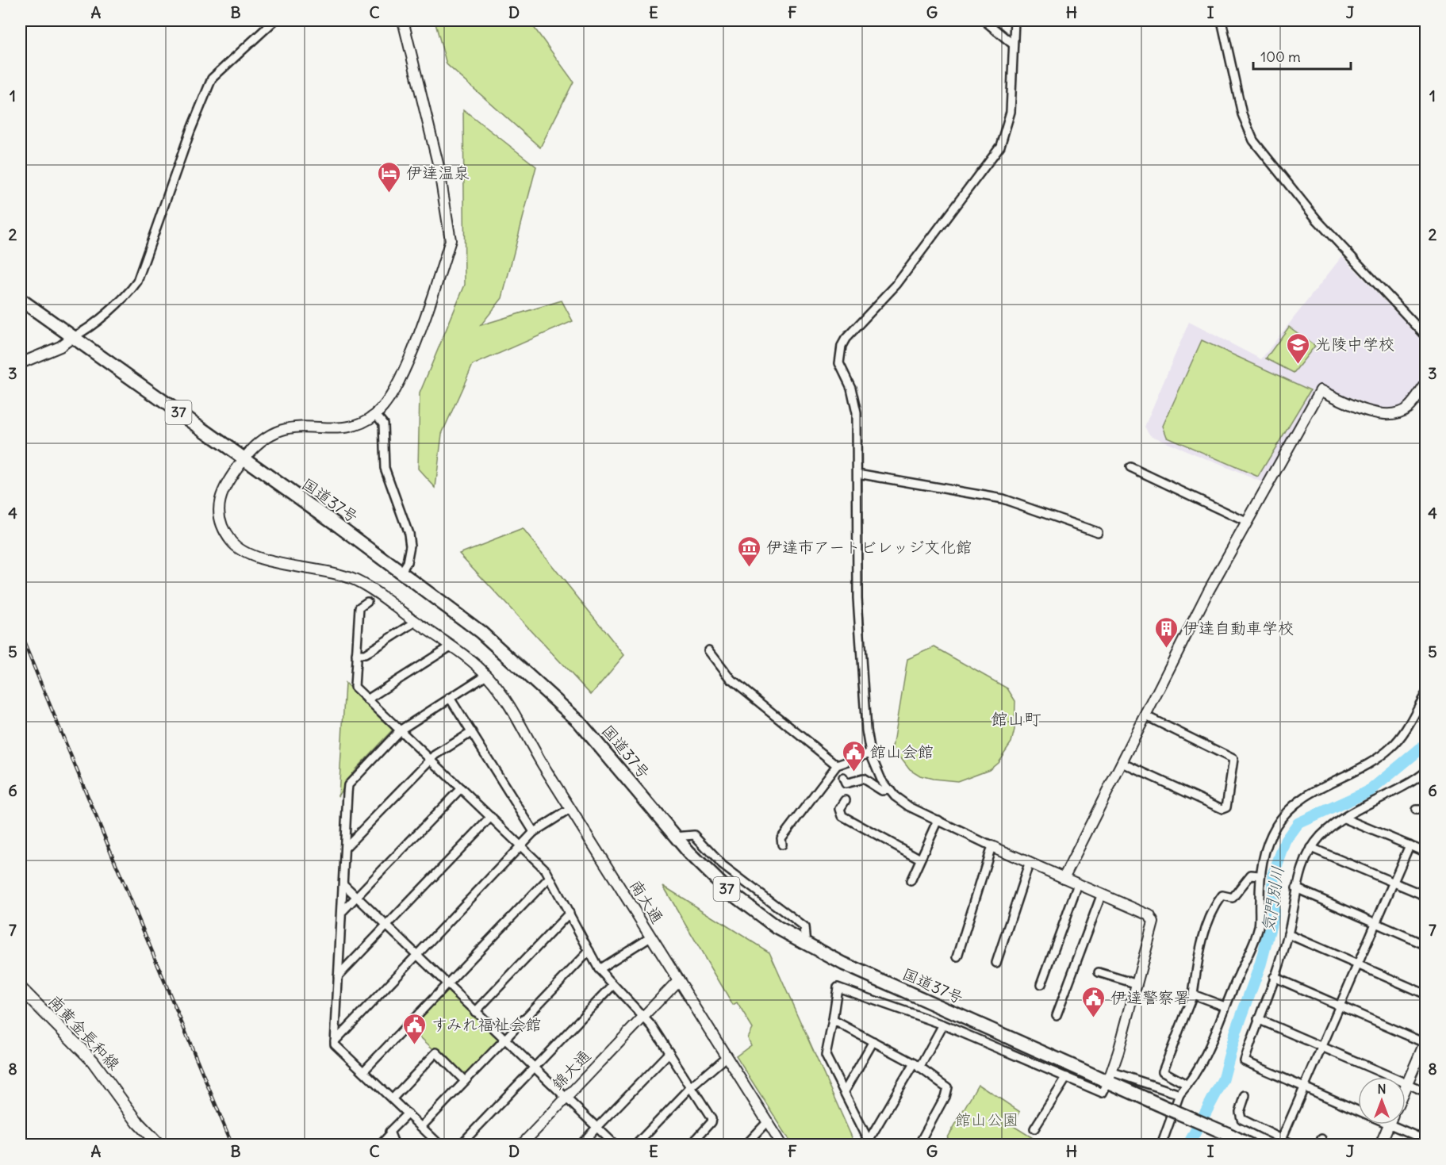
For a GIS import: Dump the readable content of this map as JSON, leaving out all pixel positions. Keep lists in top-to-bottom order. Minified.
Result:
{"streets":{"highway":["37","国道37号"],"main road":["南黄金長和線"],"street":["南大通","錦大通"]},"crossings":[["国道37号","南大通"],["南大通","錦大通"]],"districts":["館山町"],"water":["気門別川"],"parks":["館山公園"],"places":{"hotel":["伊達温泉"],"school or university":["光陵中学校"],"museum":["伊達市アートビレッジ文化館"],"building":["伊達自動車学校"],"public building":["館山会館","伊達警察署","すみれ福祉会館"]},"scale_bar":"100 m","north":"top","grid":{"columns":["A","B","C","D","E","F","G","H","I","J"],"rows":["1","2","3","4","5","6","7","8"]}}
